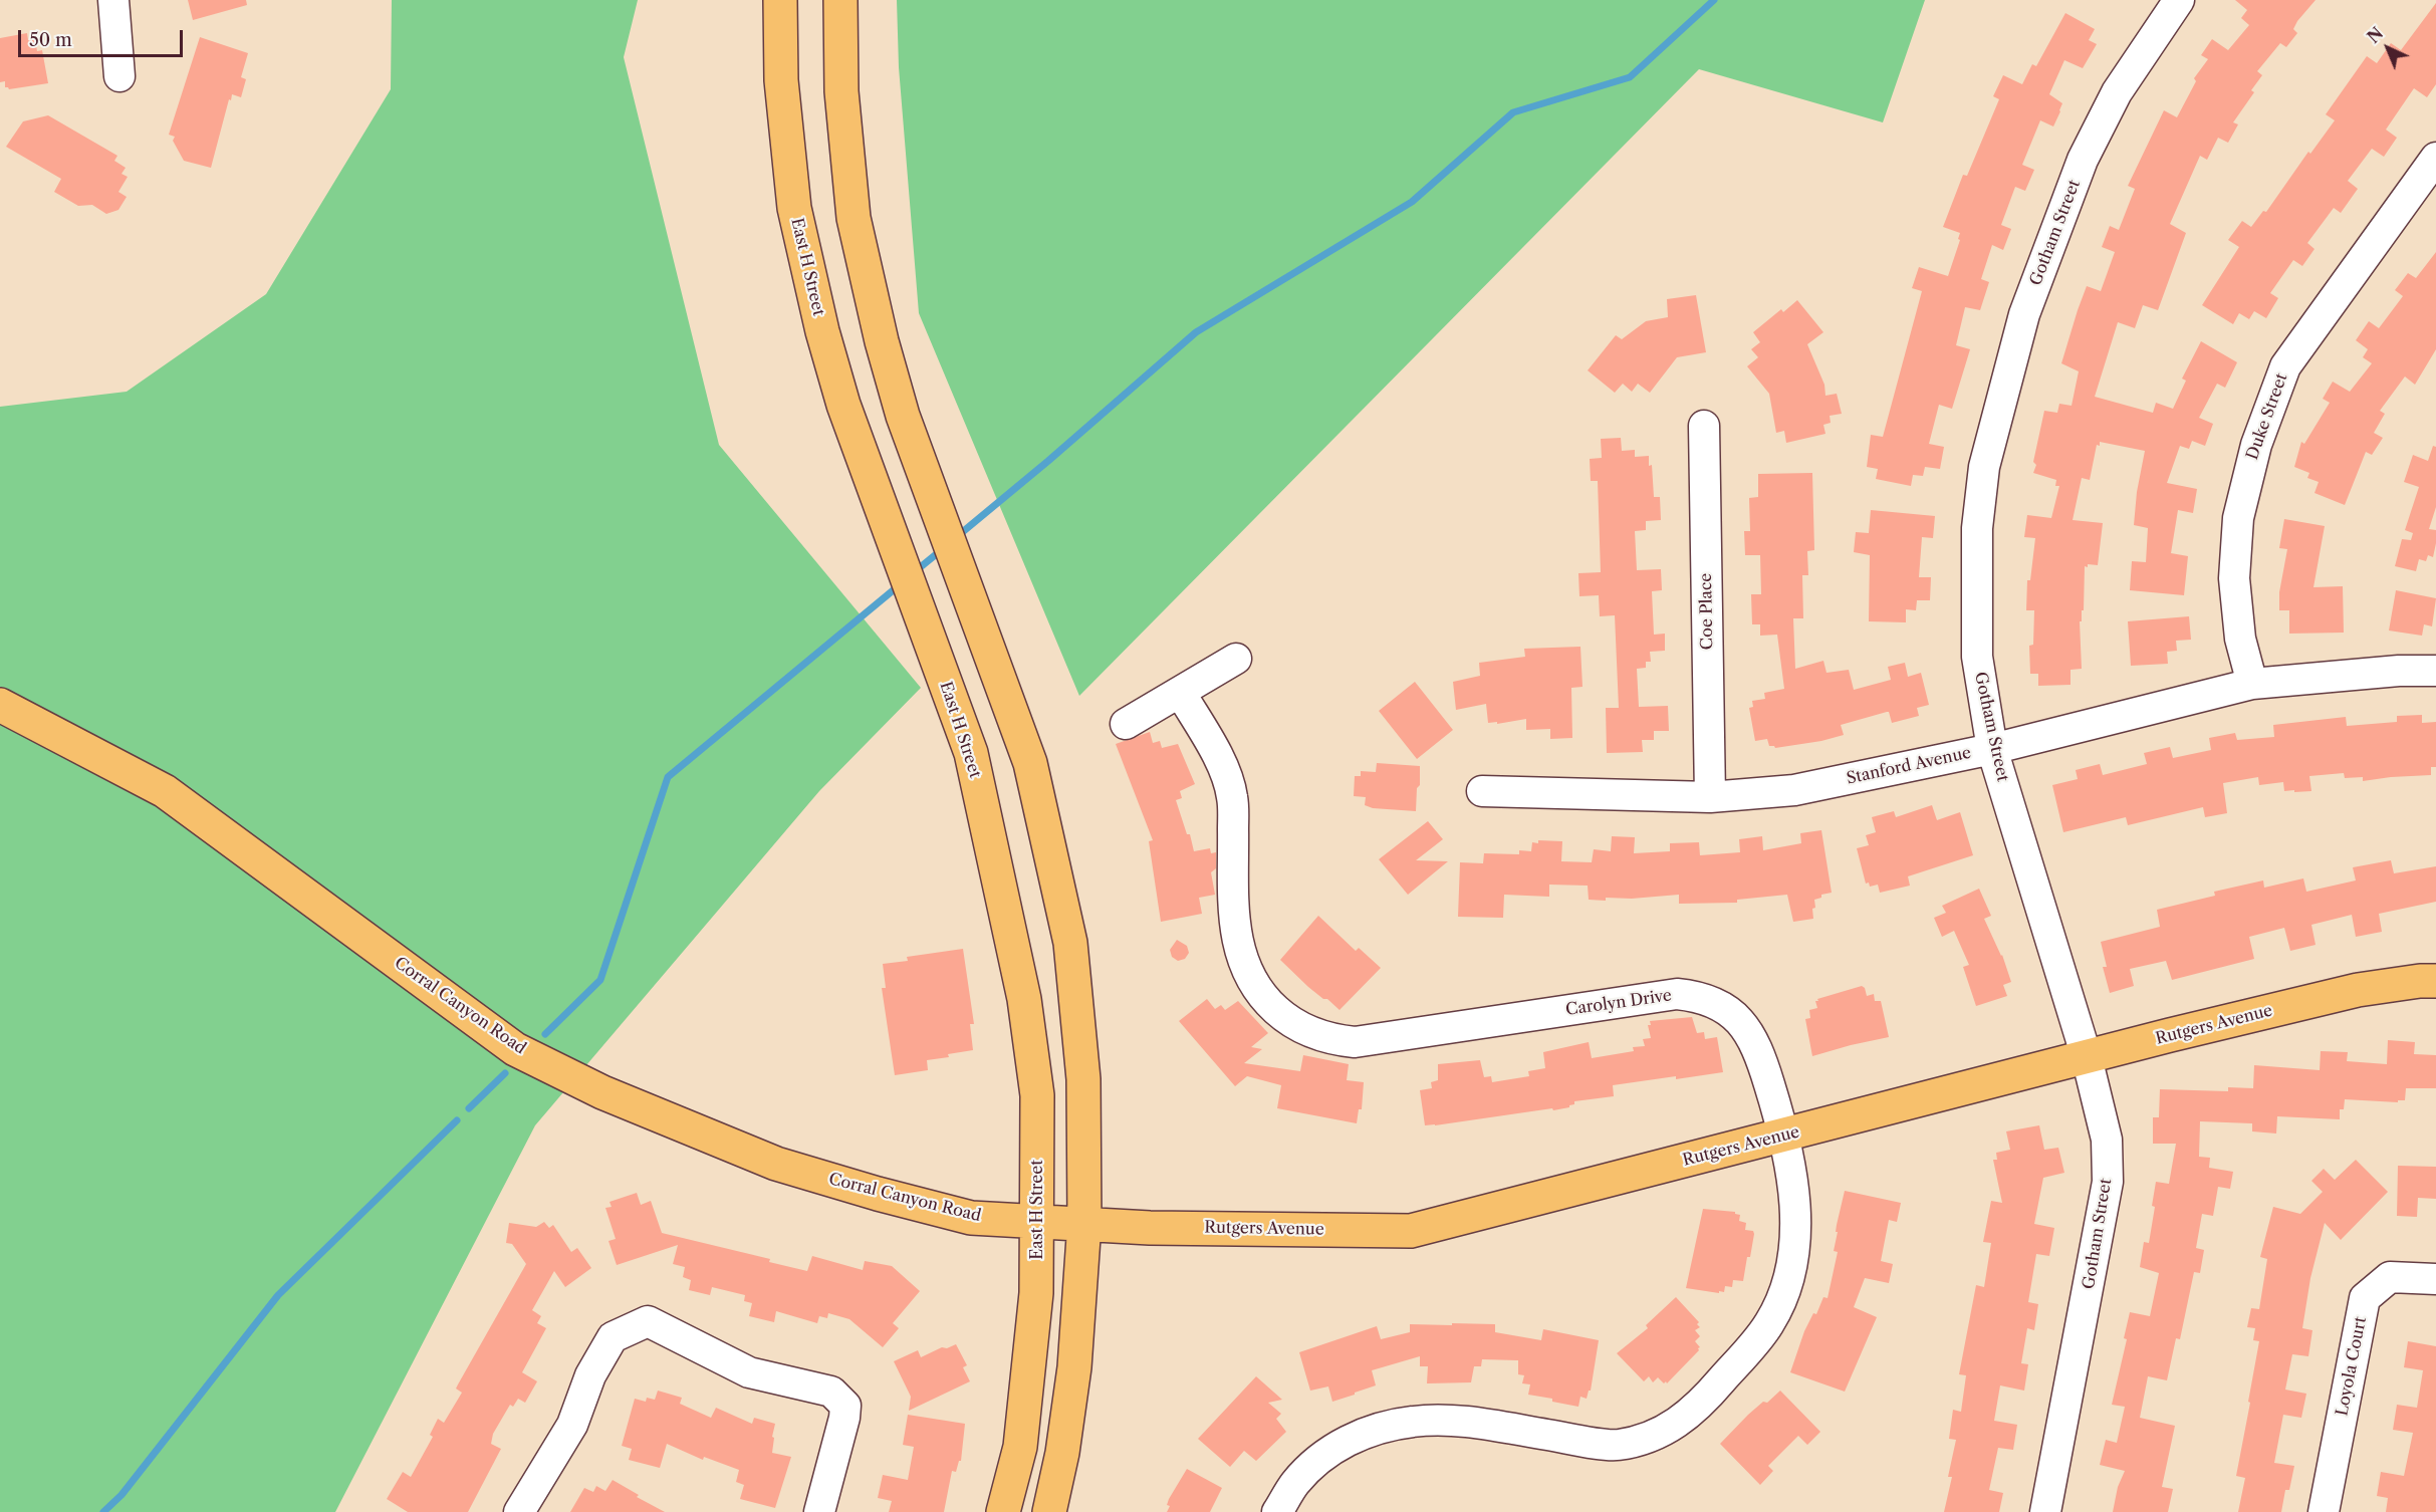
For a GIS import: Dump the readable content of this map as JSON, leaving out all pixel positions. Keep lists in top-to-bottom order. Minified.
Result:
{"streets":{"main road":["East H Street","Corral Canyon Road","Rutgers Avenue"],"street":["Gotham Street","Duke Street","Coe Place","Stanford Avenue","Carolyn Drive","Loyola Court"]},"crossings":[["Gotham Street","Stanford Avenue"],["Gotham Street","Rutgers Avenue"],["East H Street","Corral Canyon Road"],["East H Street","Rutgers Avenue"],["Duke Street","Stanford Avenue"],["Coe Place","Stanford Avenue"],["Carolyn Drive","Rutgers Avenue"],["Corral Canyon Road","Rutgers Avenue"]],"scale_bar":"50 m","north":"top left"}
